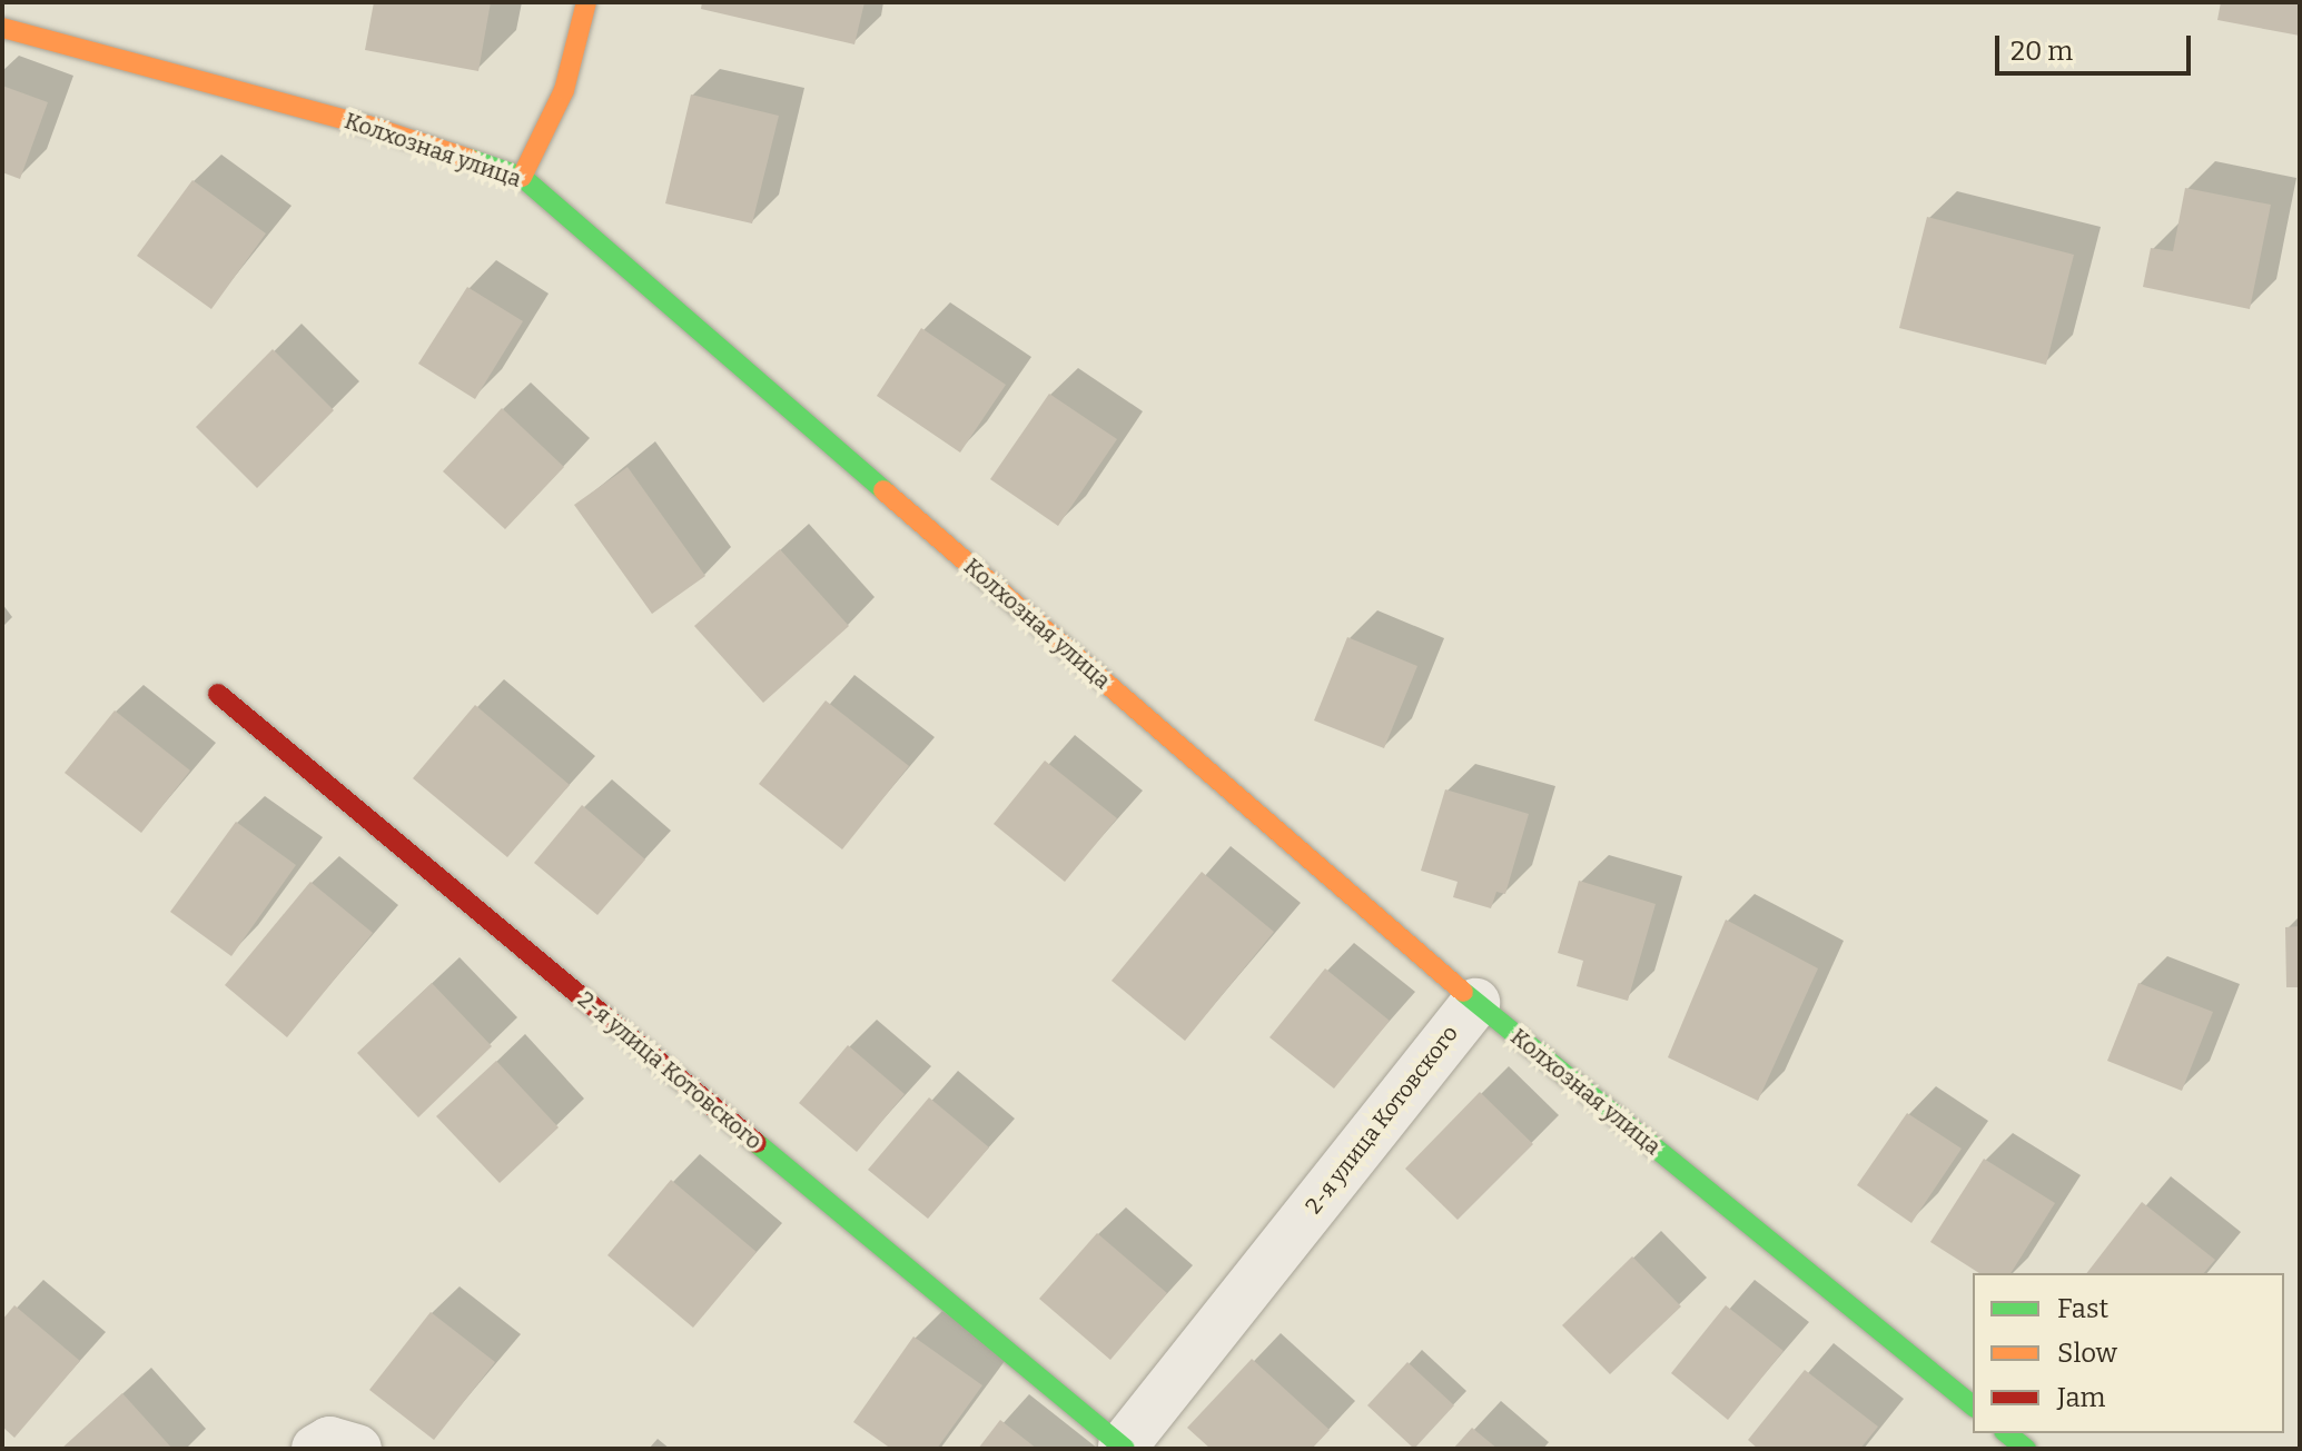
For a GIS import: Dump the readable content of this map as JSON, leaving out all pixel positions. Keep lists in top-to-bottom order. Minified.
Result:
{"streets":{"main road":["Колхозная улица","2-я улица Котовского"]},"crossings":[["Колхозная улица","2-я улица Котовского"]],"legend":["Fast","Slow","Jam"],"scale_bar":"20 m"}
